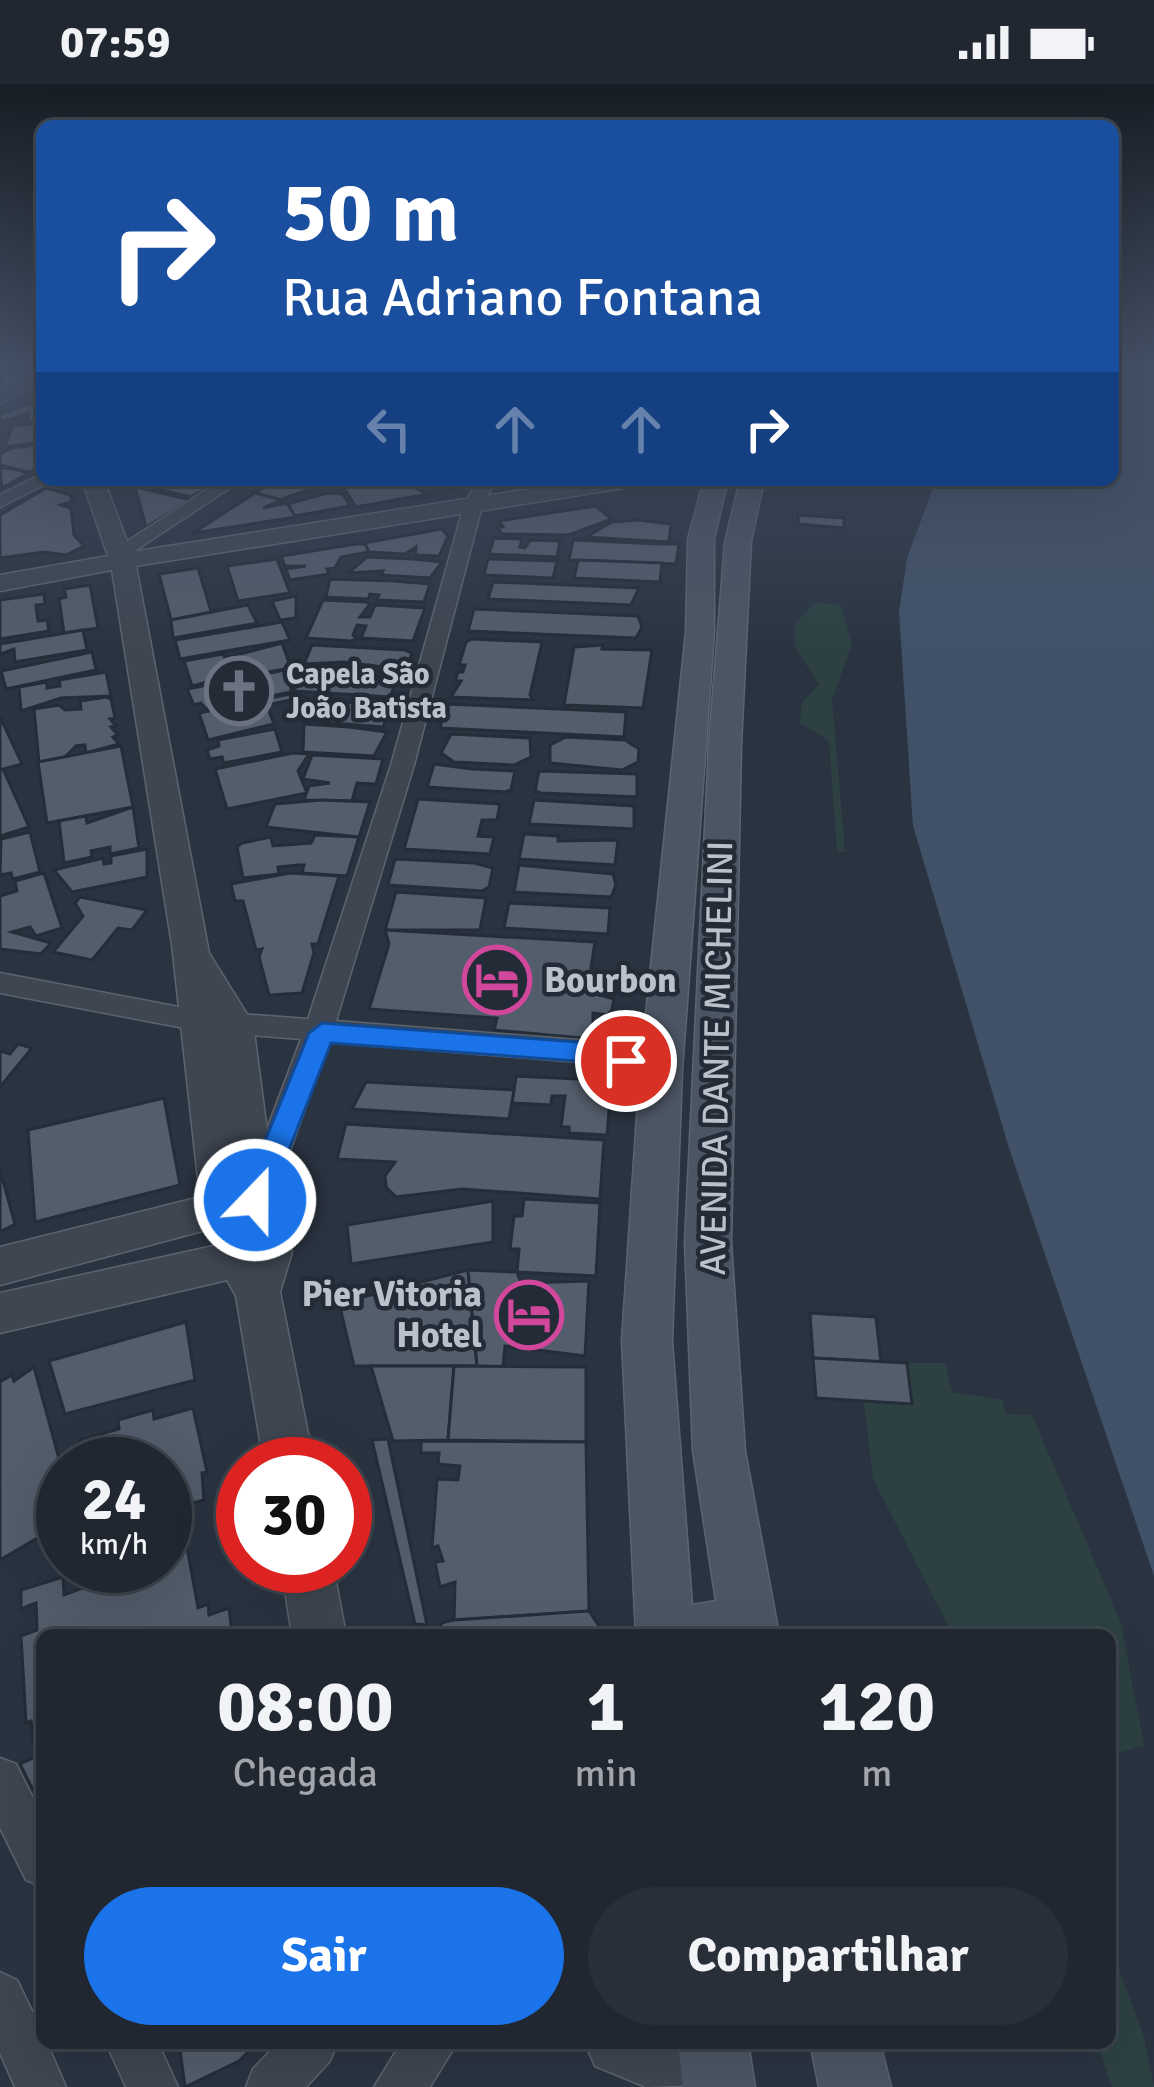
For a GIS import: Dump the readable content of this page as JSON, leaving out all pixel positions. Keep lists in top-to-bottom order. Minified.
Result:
{"streets":{"main road":["AVENIDA DANTE MICHELINI"]},"places":{"church":["Capela São João Batista"],"hotel":["Bourbon","Pier Vitoria Hotel"]},"page":{"status":"07:59","turn":["50 m","Rua Adriano Fontana"],"speed":"24 km/h","limit":"30","eta":["08:00","Chegada","1","min","120","m"],"buttons":["Sair","Compartilhar"]}}
